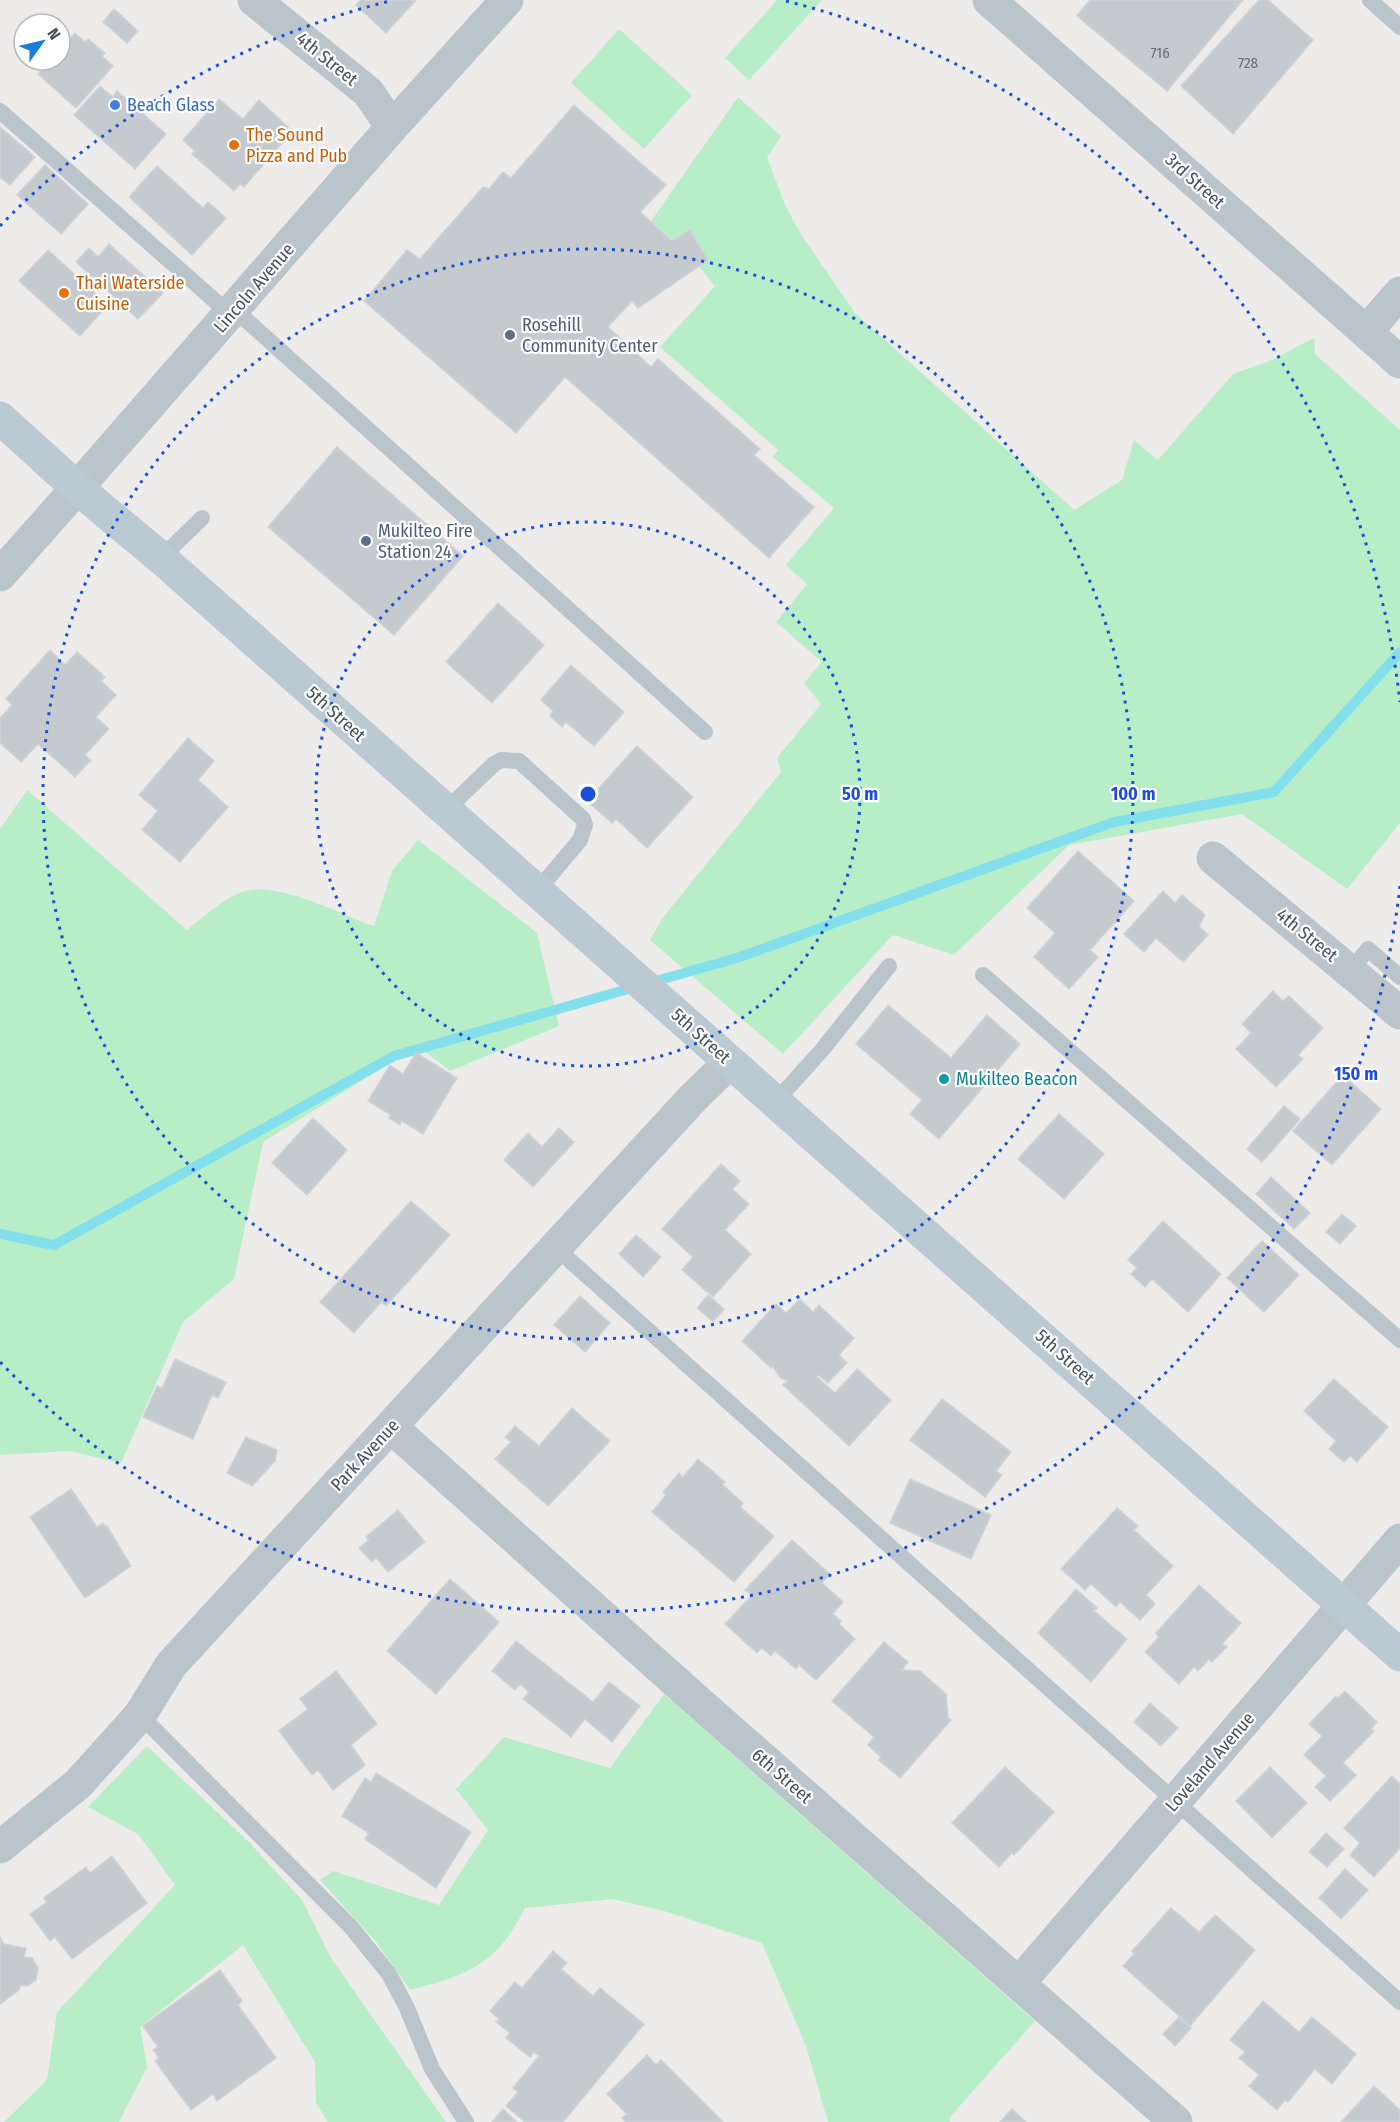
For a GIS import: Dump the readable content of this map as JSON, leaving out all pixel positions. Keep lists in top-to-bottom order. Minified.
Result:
{"streets":{"main road":["5th Street"],"street":["4th Street","3rd Street","Lincoln Avenue","Park Avenue","Loveland Avenue","6th Street"]},"crossings":[["4th Street","Lincoln Avenue"],["Lincoln Avenue","5th Street"],["5th Street","Park Avenue"],["5th Street","Loveland Avenue"],["Park Avenue","6th Street"],["Loveland Avenue","6th Street"]],"places":["Beach Glass","The Sound Pizza and Pub","Thai Waterside Cuisine","Rosehill Community Center","Mukilteo Fire Station 24","Mukilteo Beacon"],"house_numbers":["716","728"],"north":"top right","rings":["50 m","100 m","150 m"]}
